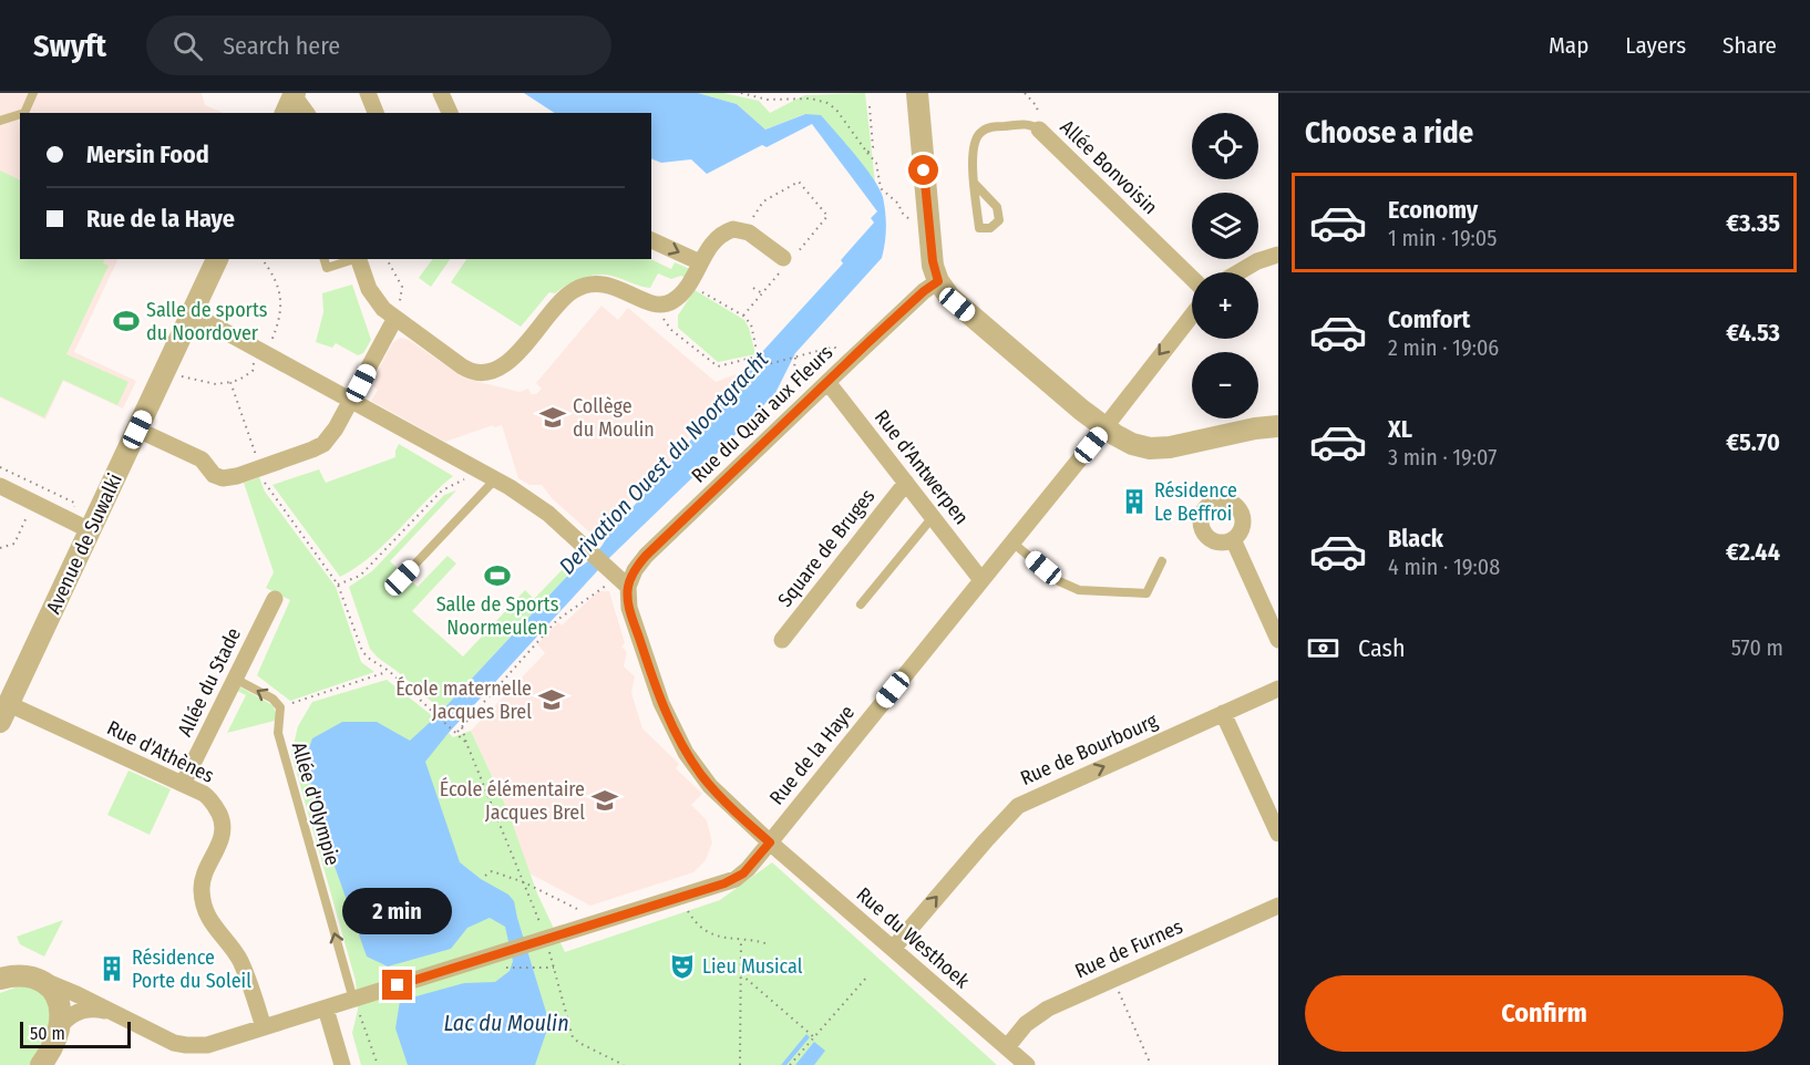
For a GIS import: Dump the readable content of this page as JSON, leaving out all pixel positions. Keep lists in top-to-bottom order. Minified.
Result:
{"streets":{"street":["Allée Bonvoisin","Rue du Quai aux Fleurs","Rue d'Antwerpen","Avenue de Suwalki","Square de Bruges","Allée du Stade","Rue de Bourbourg","Rue d'Athènes","Rue de la Haye","Rue du Westhoek","Rue de Furnes"],"lane":["Allée d'Olympie"]},"crossings":[["Rue du Quai aux Fleurs","Rue d'Antwerpen"],["Rue du Quai aux Fleurs","Rue du Westhoek"],["Rue d'Antwerpen","Square de Bruges"],["Rue d'Antwerpen","Rue de la Haye"],["Avenue de Suwalki","Rue d'Athènes"],["Allée du Stade","Rue d'Athènes"],["Rue de Bourbourg","Rue du Westhoek"],["Rue d'Athènes","Rue de la Haye"],["Rue de la Haye","Allée d'Olympie"],["Rue de la Haye","Rue du Westhoek"],["Rue du Westhoek","Rue de Furnes"]],"one_way":["Rue de Bourbourg","Allée d'Olympie"],"water":["Derivation Ouest du Noortgracht","Lac du Moulin"],"places":{"sports":["Salle de sports du Noordover","Salle de Sports Noormeulen"],"school or university":["Collège du Moulin","École maternelle Jacques Brel","École élémentaire Jacques Brel"],"building":["Résidence Le Beffroi","Résidence Porte du Soleil"],"theatre":["Lieu Musical"]},"scale_bar":"50 m","page":{"header":"Swyft","search":"Search here","nav":["Map","Layers","Share"],"heading":"Choose a ride","map_buttons":["+","−"],"banner":["Mersin Food","Rue de la Haye"],"list":[{"name":"Economy","note":"1 min · 19:05","value":"€3.35"},{"name":"Comfort","note":"2 min · 19:06","value":"€4.53"},{"name":"XL","note":"3 min · 19:07","value":"€5.70"},{"name":"Black","note":"4 min · 19:08","value":"€2.44"}],"pay":["Cash","570 m"],"bubble":"2 min","buttons":"Confirm","scale":"50 m"}}
